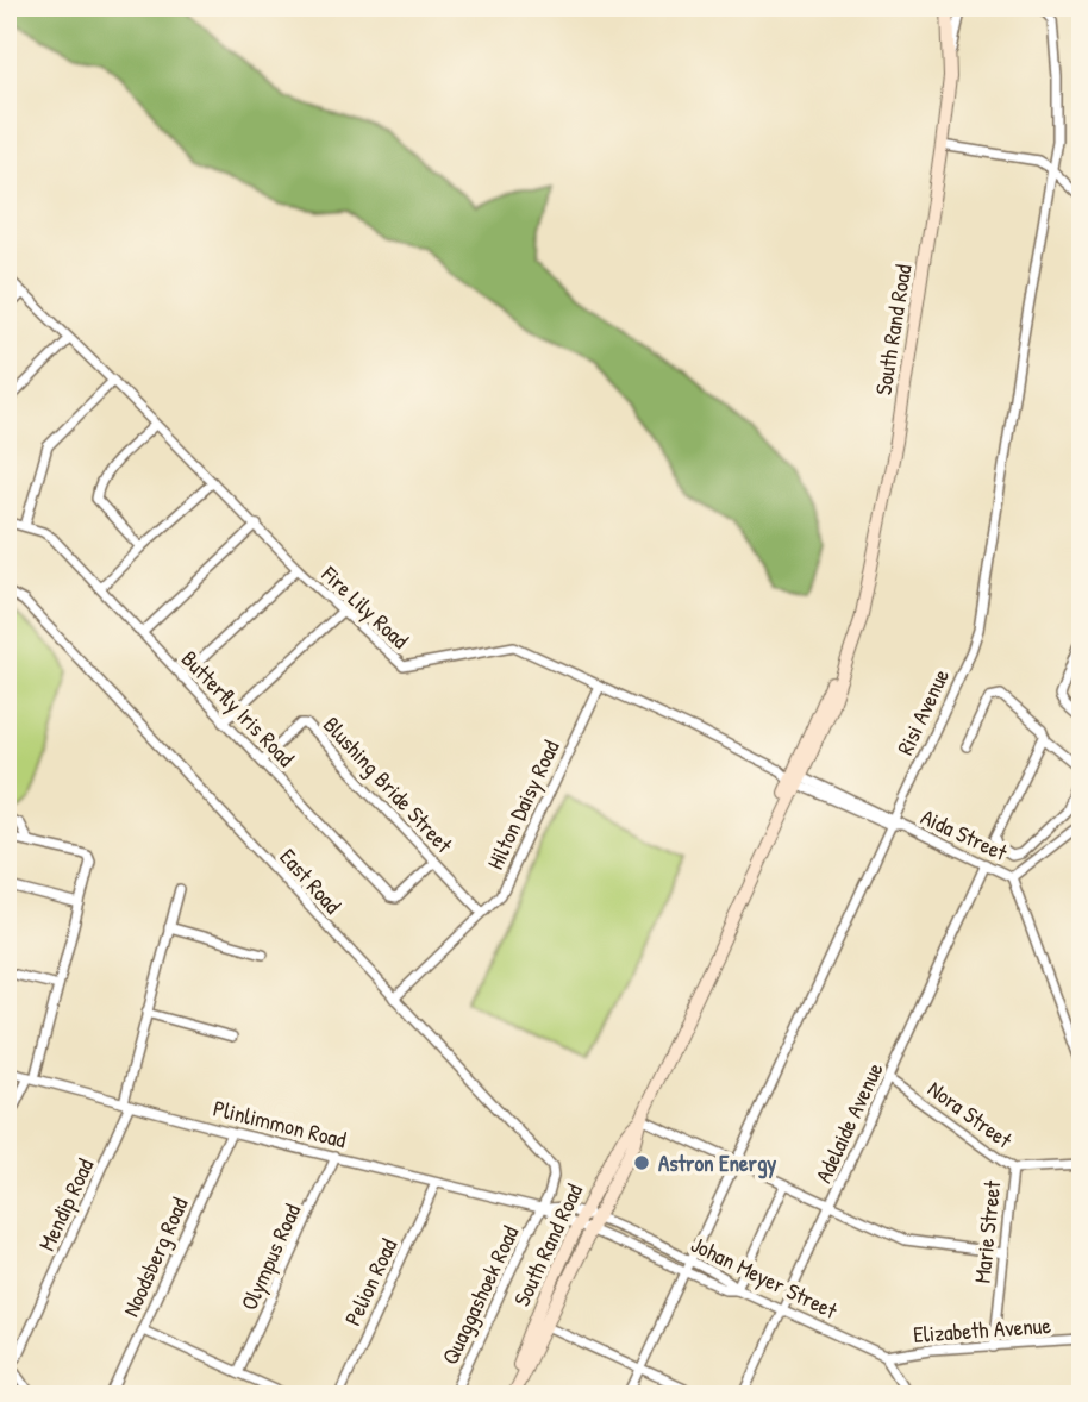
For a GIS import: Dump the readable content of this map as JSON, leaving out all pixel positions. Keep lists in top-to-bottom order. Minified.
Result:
{"streets":{"main road":["South Rand Road"],"street":["Fire Lily Road","Butterfly Iris Road","Risi Avenue","Blushing Bride Street","Hilton Daisy Road","Aida Street","East Road","Nora Street","Adelaide Avenue","Plinlimmon Road","Mendip Road","Marie Street","Noodsberg Road","Olympus Road","Johan Meyer Street","Pelion Road","Quaggashoek Road","Elizabeth Avenue"]},"crossings":[["South Rand Road","Fire Lily Road"],["South Rand Road","Aida Street"],["South Rand Road","Plinlimmon Road"],["South Rand Road","Johan Meyer Street"],["Fire Lily Road","Hilton Daisy Road"],["Fire Lily Road","Aida Street"],["Butterfly Iris Road","Blushing Bride Street"],["Risi Avenue","Aida Street"],["Risi Avenue","Plinlimmon Road"],["Risi Avenue","Johan Meyer Street"],["Blushing Bride Street","Hilton Daisy Road"],["Hilton Daisy Road","East Road"],["Aida Street","Adelaide Avenue"],["East Road","Plinlimmon Road"],["East Road","Quaggashoek Road"],["Nora Street","Adelaide Avenue"],["Nora Street","Marie Street"],["Adelaide Avenue","Johan Meyer Street"],["Plinlimmon Road","Mendip Road"],["Plinlimmon Road","Noodsberg Road"],["Plinlimmon Road","Olympus Road"],["Plinlimmon Road","Johan Meyer Street"],["Plinlimmon Road","Pelion Road"],["Plinlimmon Road","Quaggashoek Road"],["Marie Street","Elizabeth Avenue"],["Johan Meyer Street","Elizabeth Avenue"]],"places":["Astron Energy"]}
